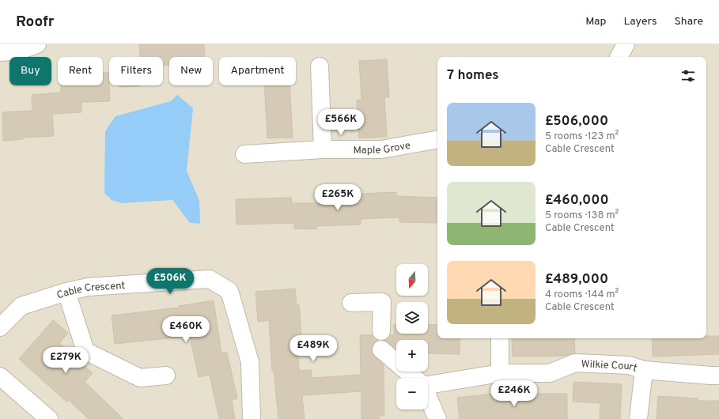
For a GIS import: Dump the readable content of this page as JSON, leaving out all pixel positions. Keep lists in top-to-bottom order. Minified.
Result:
{"streets":{"street":["Maple Grove","Cable Crescent","Wilkie Court"]},"north":"bottom","page":{"header":"Roofr","nav":["Map","Layers","Share"],"chip":["Buy","Rent","Filters","New","Apartment"],"heading":"7 homes","list":[{"name":"£506,000","note":"5 rooms · 123 m² · Cable Crescent"},{"name":"£460,000","note":"5 rooms · 138 m² · Cable Crescent"},{"name":"£489,000","note":"4 rooms · 144 m² · Cable Crescent"}],"price":["£566K","£265K","£506K","£460K","£489K","£279K","£246K"],"map_buttons":["+","−"]}}
